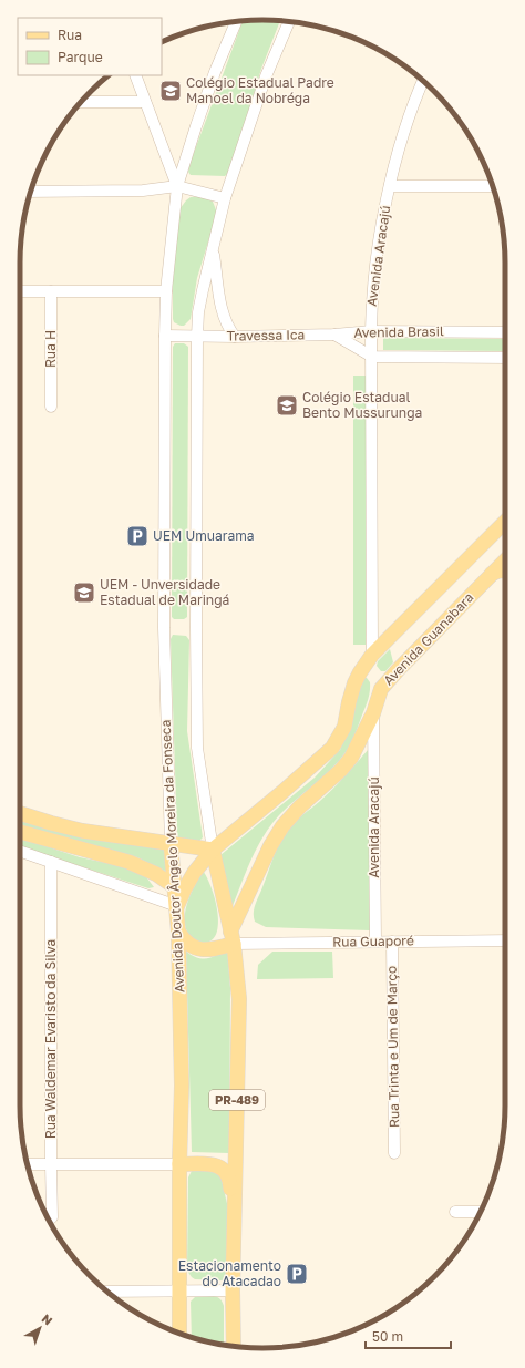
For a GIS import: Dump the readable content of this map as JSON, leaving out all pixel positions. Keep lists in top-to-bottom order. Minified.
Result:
{"streets":{"main road":["Avenida Guanabara","Avenida Doutor Ângelo Moreira da Fonseca","PR-489"],"street":["Avenida Aracajú","Avenida Brasil","Travessa Ica","Rua H","Rua Guaporé","Rua Waldemar Evaristo da Silva","Rua Trinta e Um de Março"]},"crossings":[["Avenida Aracajú","Avenida Brasil"],["Avenida Aracajú","Avenida Guanabara"],["Avenida Aracajú","Rua Guaporé"],["Avenida Brasil","Travessa Ica"],["Travessa Ica","Avenida Doutor Ângelo Moreira da Fonseca"],["Avenida Guanabara","Avenida Doutor Ângelo Moreira da Fonseca"],["Avenida Guanabara","Rua Guaporé"],["Avenida Guanabara","PR-489"],["Rua Guaporé","Rua Trinta e Um de Março"],["Rua Guaporé","PR-489"]],"places":{"school or university":["Colégio Estadual Padre Manoel da Nobréga","Colégio Estadual Bento Mussurunga","UEM - Unversidade Estadual de Maringá"],"parking":["UEM Umuarama","Estacionamento do Atacadao"]},"legend":["Rua","Parque"],"scale_bar":"50 m","north":"top right"}
